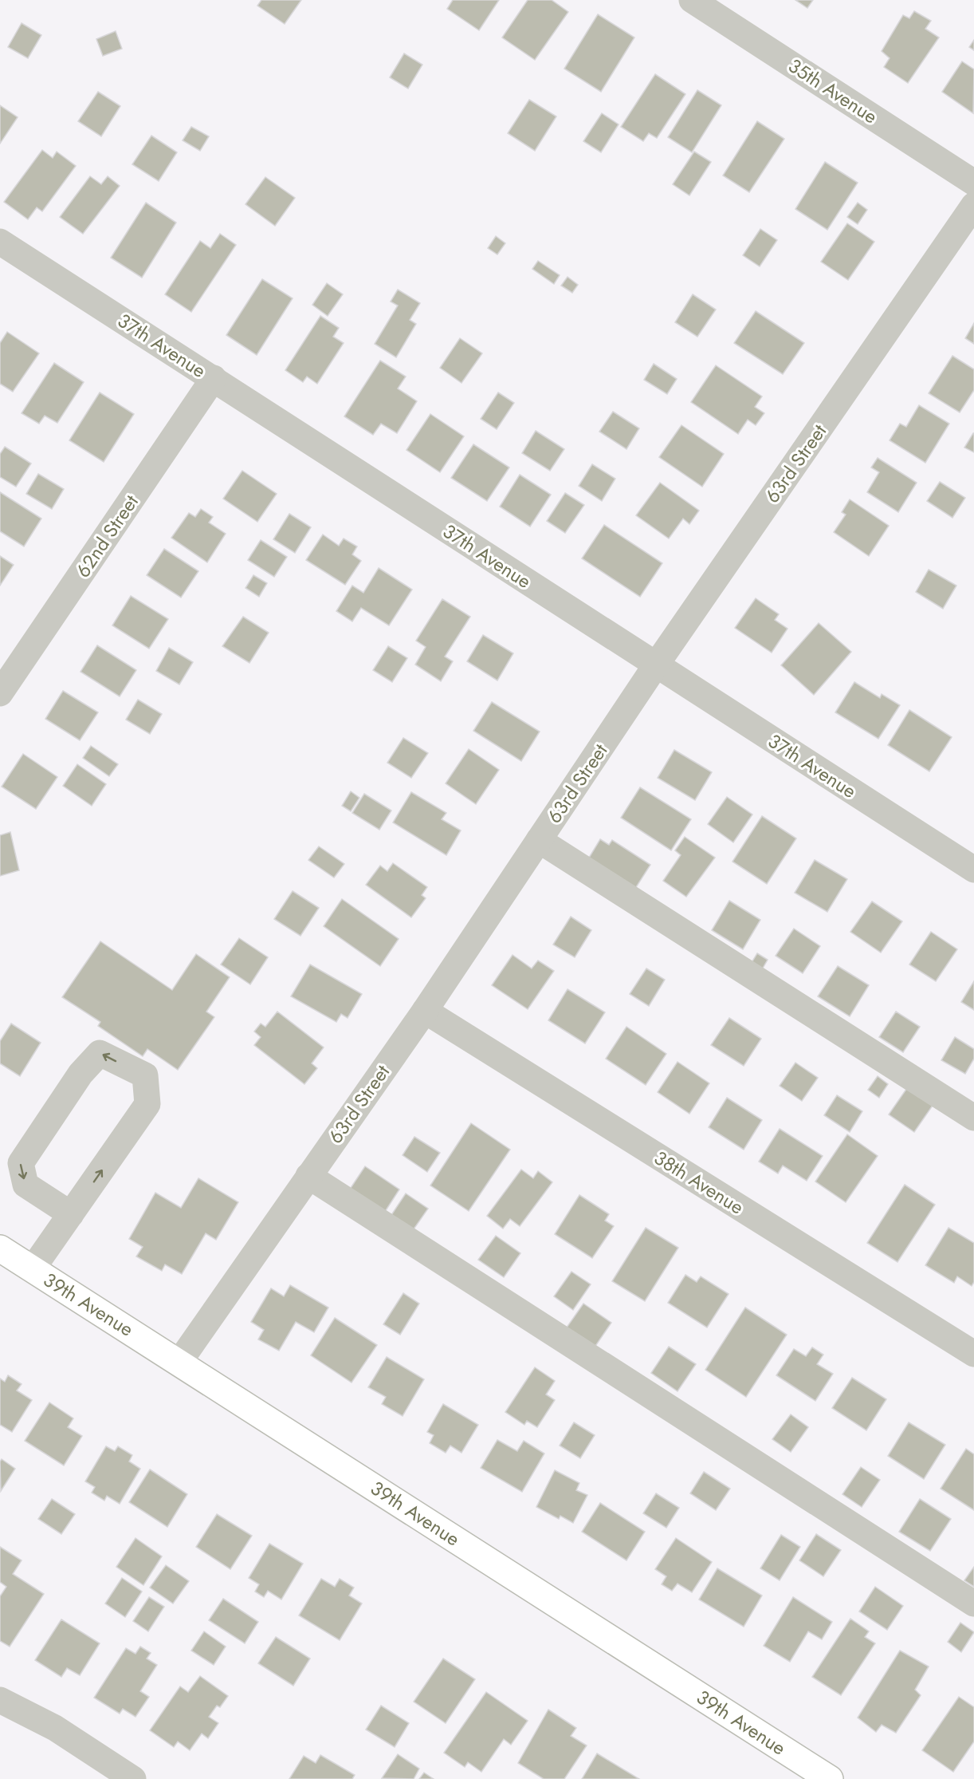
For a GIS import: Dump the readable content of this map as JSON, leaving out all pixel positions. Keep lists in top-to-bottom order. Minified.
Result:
{"streets":{"main road":["39th Avenue"],"street":["35th Avenue","37th Avenue","63rd Street","62nd Street","38th Avenue"]},"crossings":[["37th Avenue","63rd Street"],["37th Avenue","62nd Street"],["63rd Street","38th Avenue"],["63rd Street","39th Avenue"]]}
